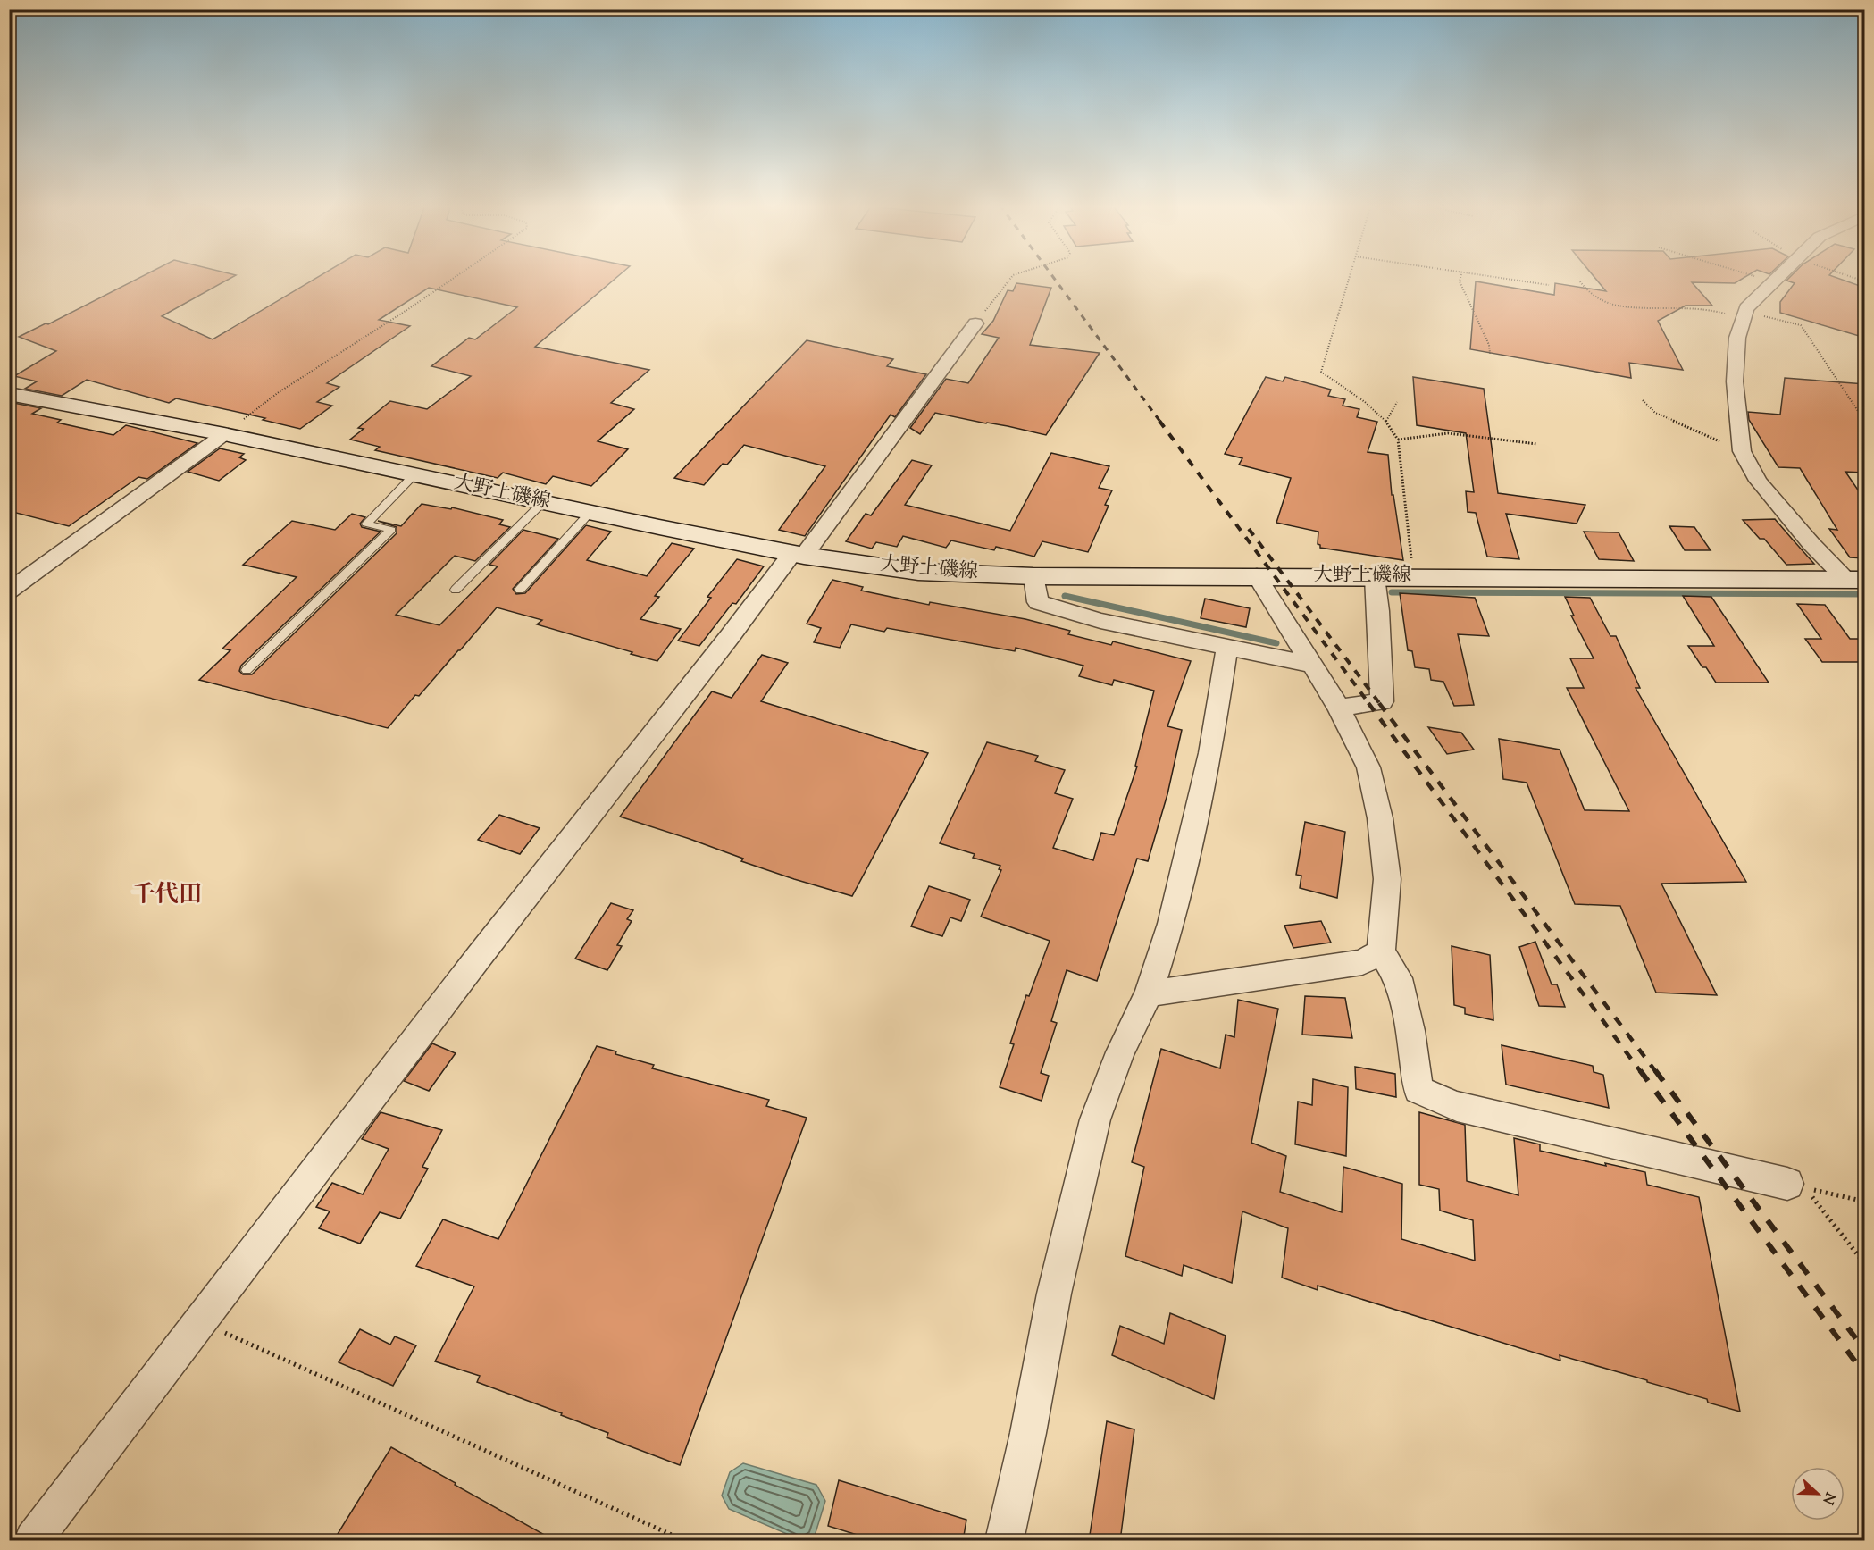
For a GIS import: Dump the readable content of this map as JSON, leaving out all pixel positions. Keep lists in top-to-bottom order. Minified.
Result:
{"streets":{"main road":["大野上磯線"]},"districts":["千代田"],"north":"right"}
